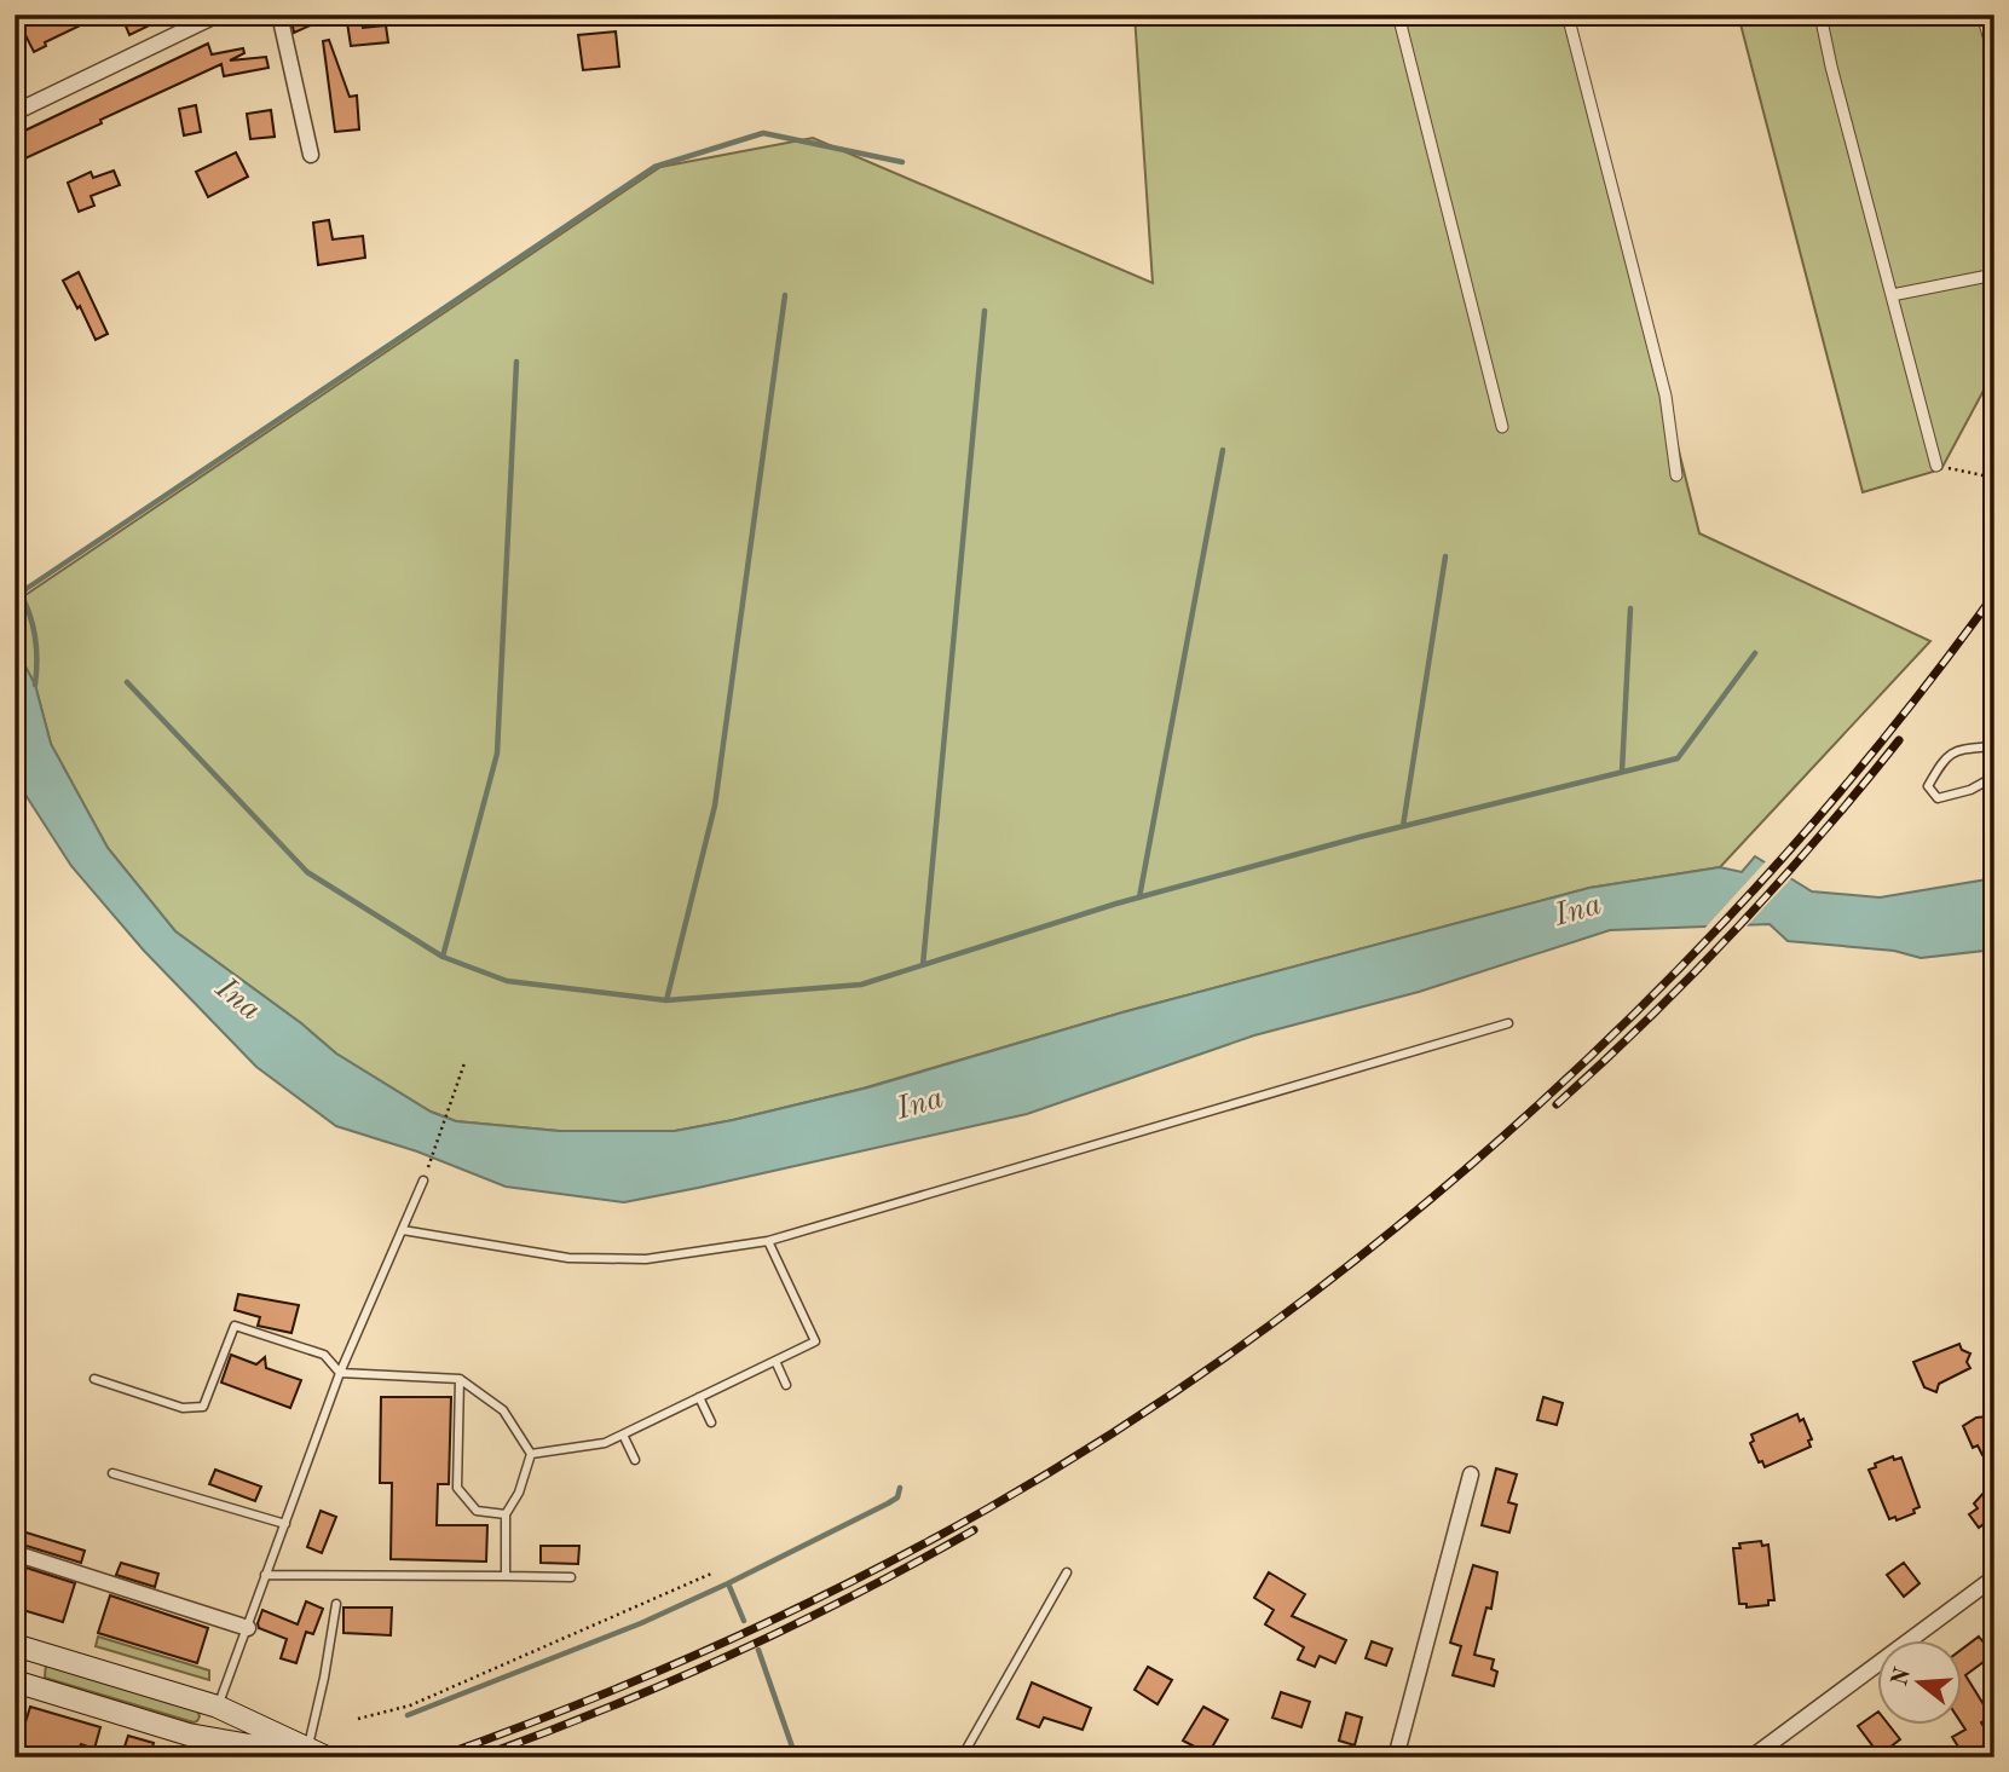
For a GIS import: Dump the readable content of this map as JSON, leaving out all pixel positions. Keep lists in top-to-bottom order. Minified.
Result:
{"water":["Ina"],"north":"left"}
